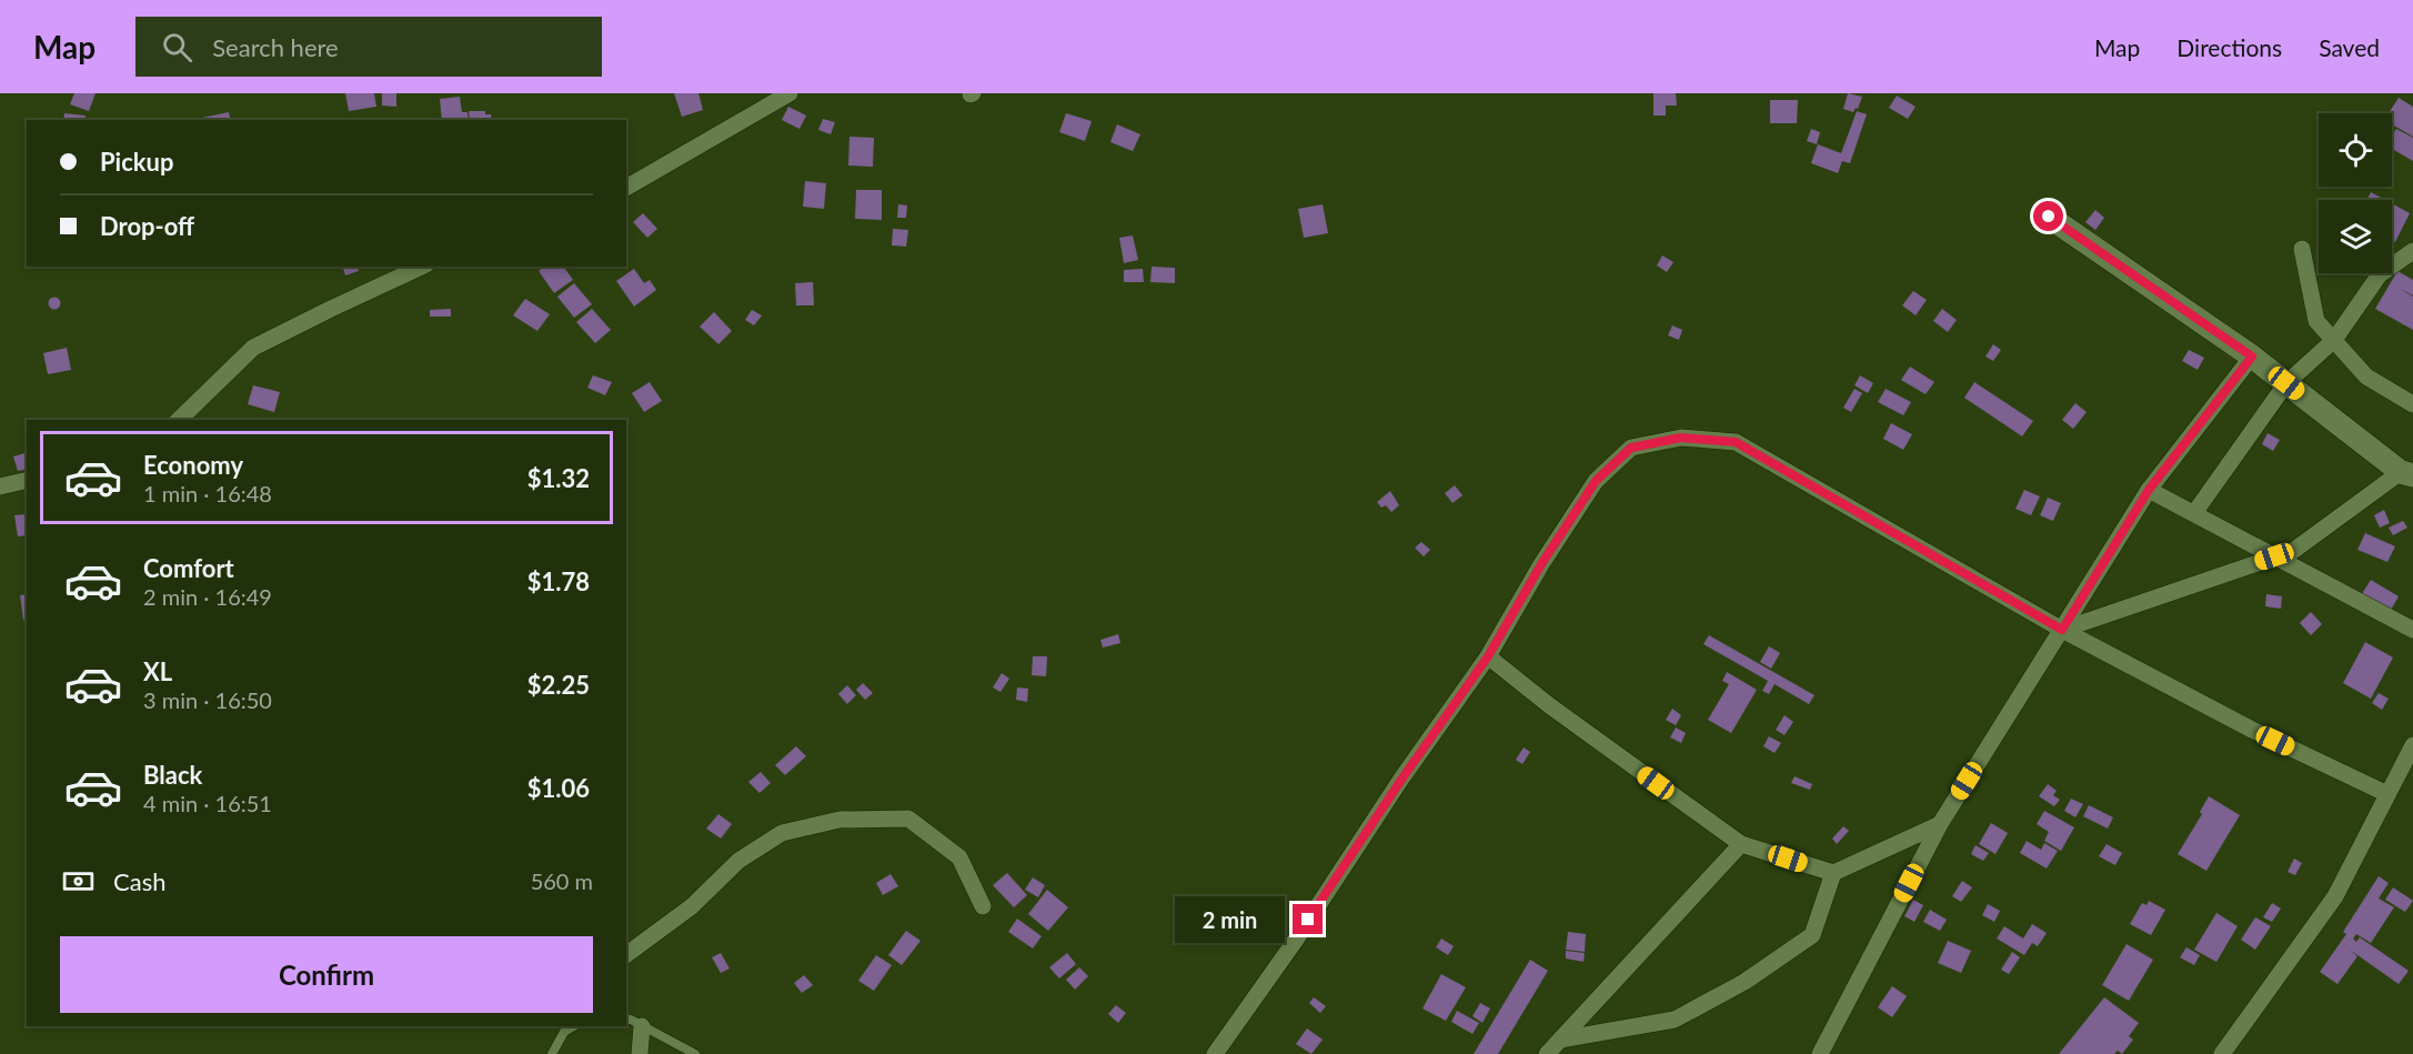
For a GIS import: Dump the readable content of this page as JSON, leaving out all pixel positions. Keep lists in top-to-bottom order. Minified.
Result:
{"page":{"header":"Map","search":"Search here","nav":["Map","Directions","Saved"],"banner":["Pickup","Drop-off"],"list":[{"name":"Economy","note":"1 min · 16:48","value":"$1.32"},{"name":"Comfort","note":"2 min · 16:49","value":"$1.78"},{"name":"XL","note":"3 min · 16:50","value":"$2.25"},{"name":"Black","note":"4 min · 16:51","value":"$1.06"}],"pay":["Cash","560 m"],"bubble":"2 min","buttons":"Confirm"}}
